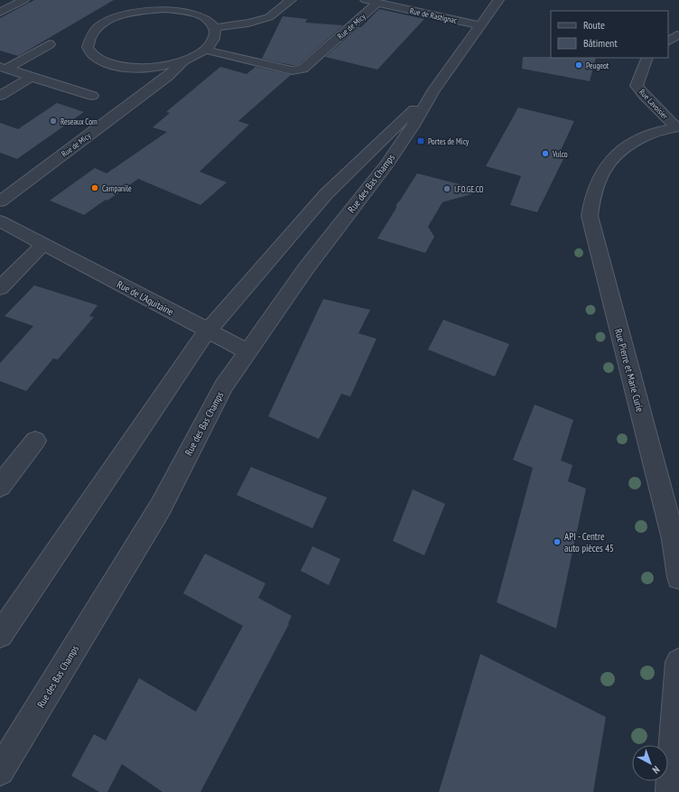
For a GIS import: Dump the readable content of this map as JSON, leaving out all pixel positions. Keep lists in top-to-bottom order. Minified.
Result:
{"streets":{"street":["Rue de Rastignac","Rue de Micy","Rue Lavoisier","Rue des Bas Champs","Rue de L'Aquitaine","Rue Pierre et Marie Curie"]},"crossings":[["Rue de Rastignac","Rue de Micy"],["Rue de Rastignac","Rue des Bas Champs"],["Rue Lavoisier","Rue Pierre et Marie Curie"],["Rue des Bas Champs","Rue de L'Aquitaine"]],"places":{"other":["Peugeot","Reseaux Com","Vulco","Campanile","I.FO.GE.CO","API - Centre auto pièces 45"],"transit":["Portes de Micy"]},"legend":["Route","Bâtiment"],"north":"bottom right"}
